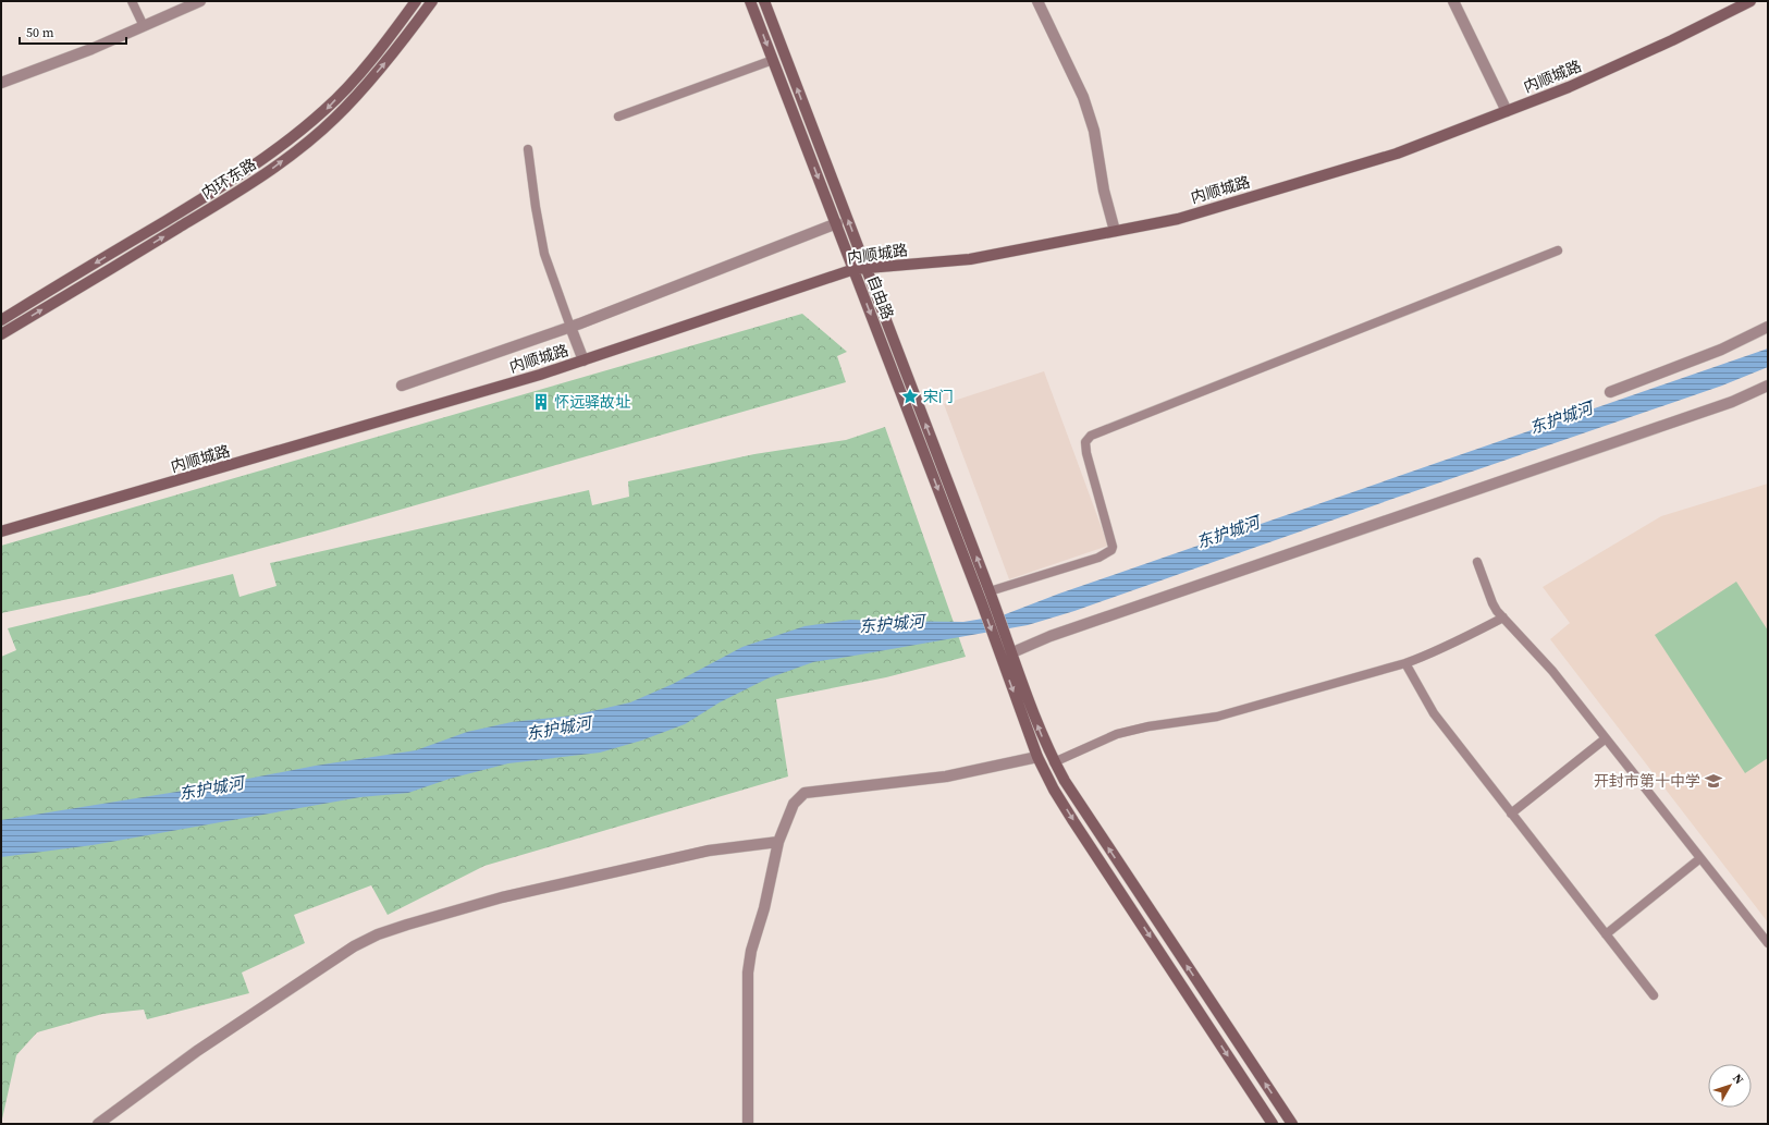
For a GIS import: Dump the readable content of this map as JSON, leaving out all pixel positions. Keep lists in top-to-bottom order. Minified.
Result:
{"streets":{"street":["内顺城路","内环东路","自由路"]},"crossings":[["内顺城路","自由路"]],"water":["东护城河"],"places":{"place":["宋门"],"building":["怀远驿故址"],"school or university":["开封市第十中学"]},"scale_bar":"50 m","north":"top right"}
